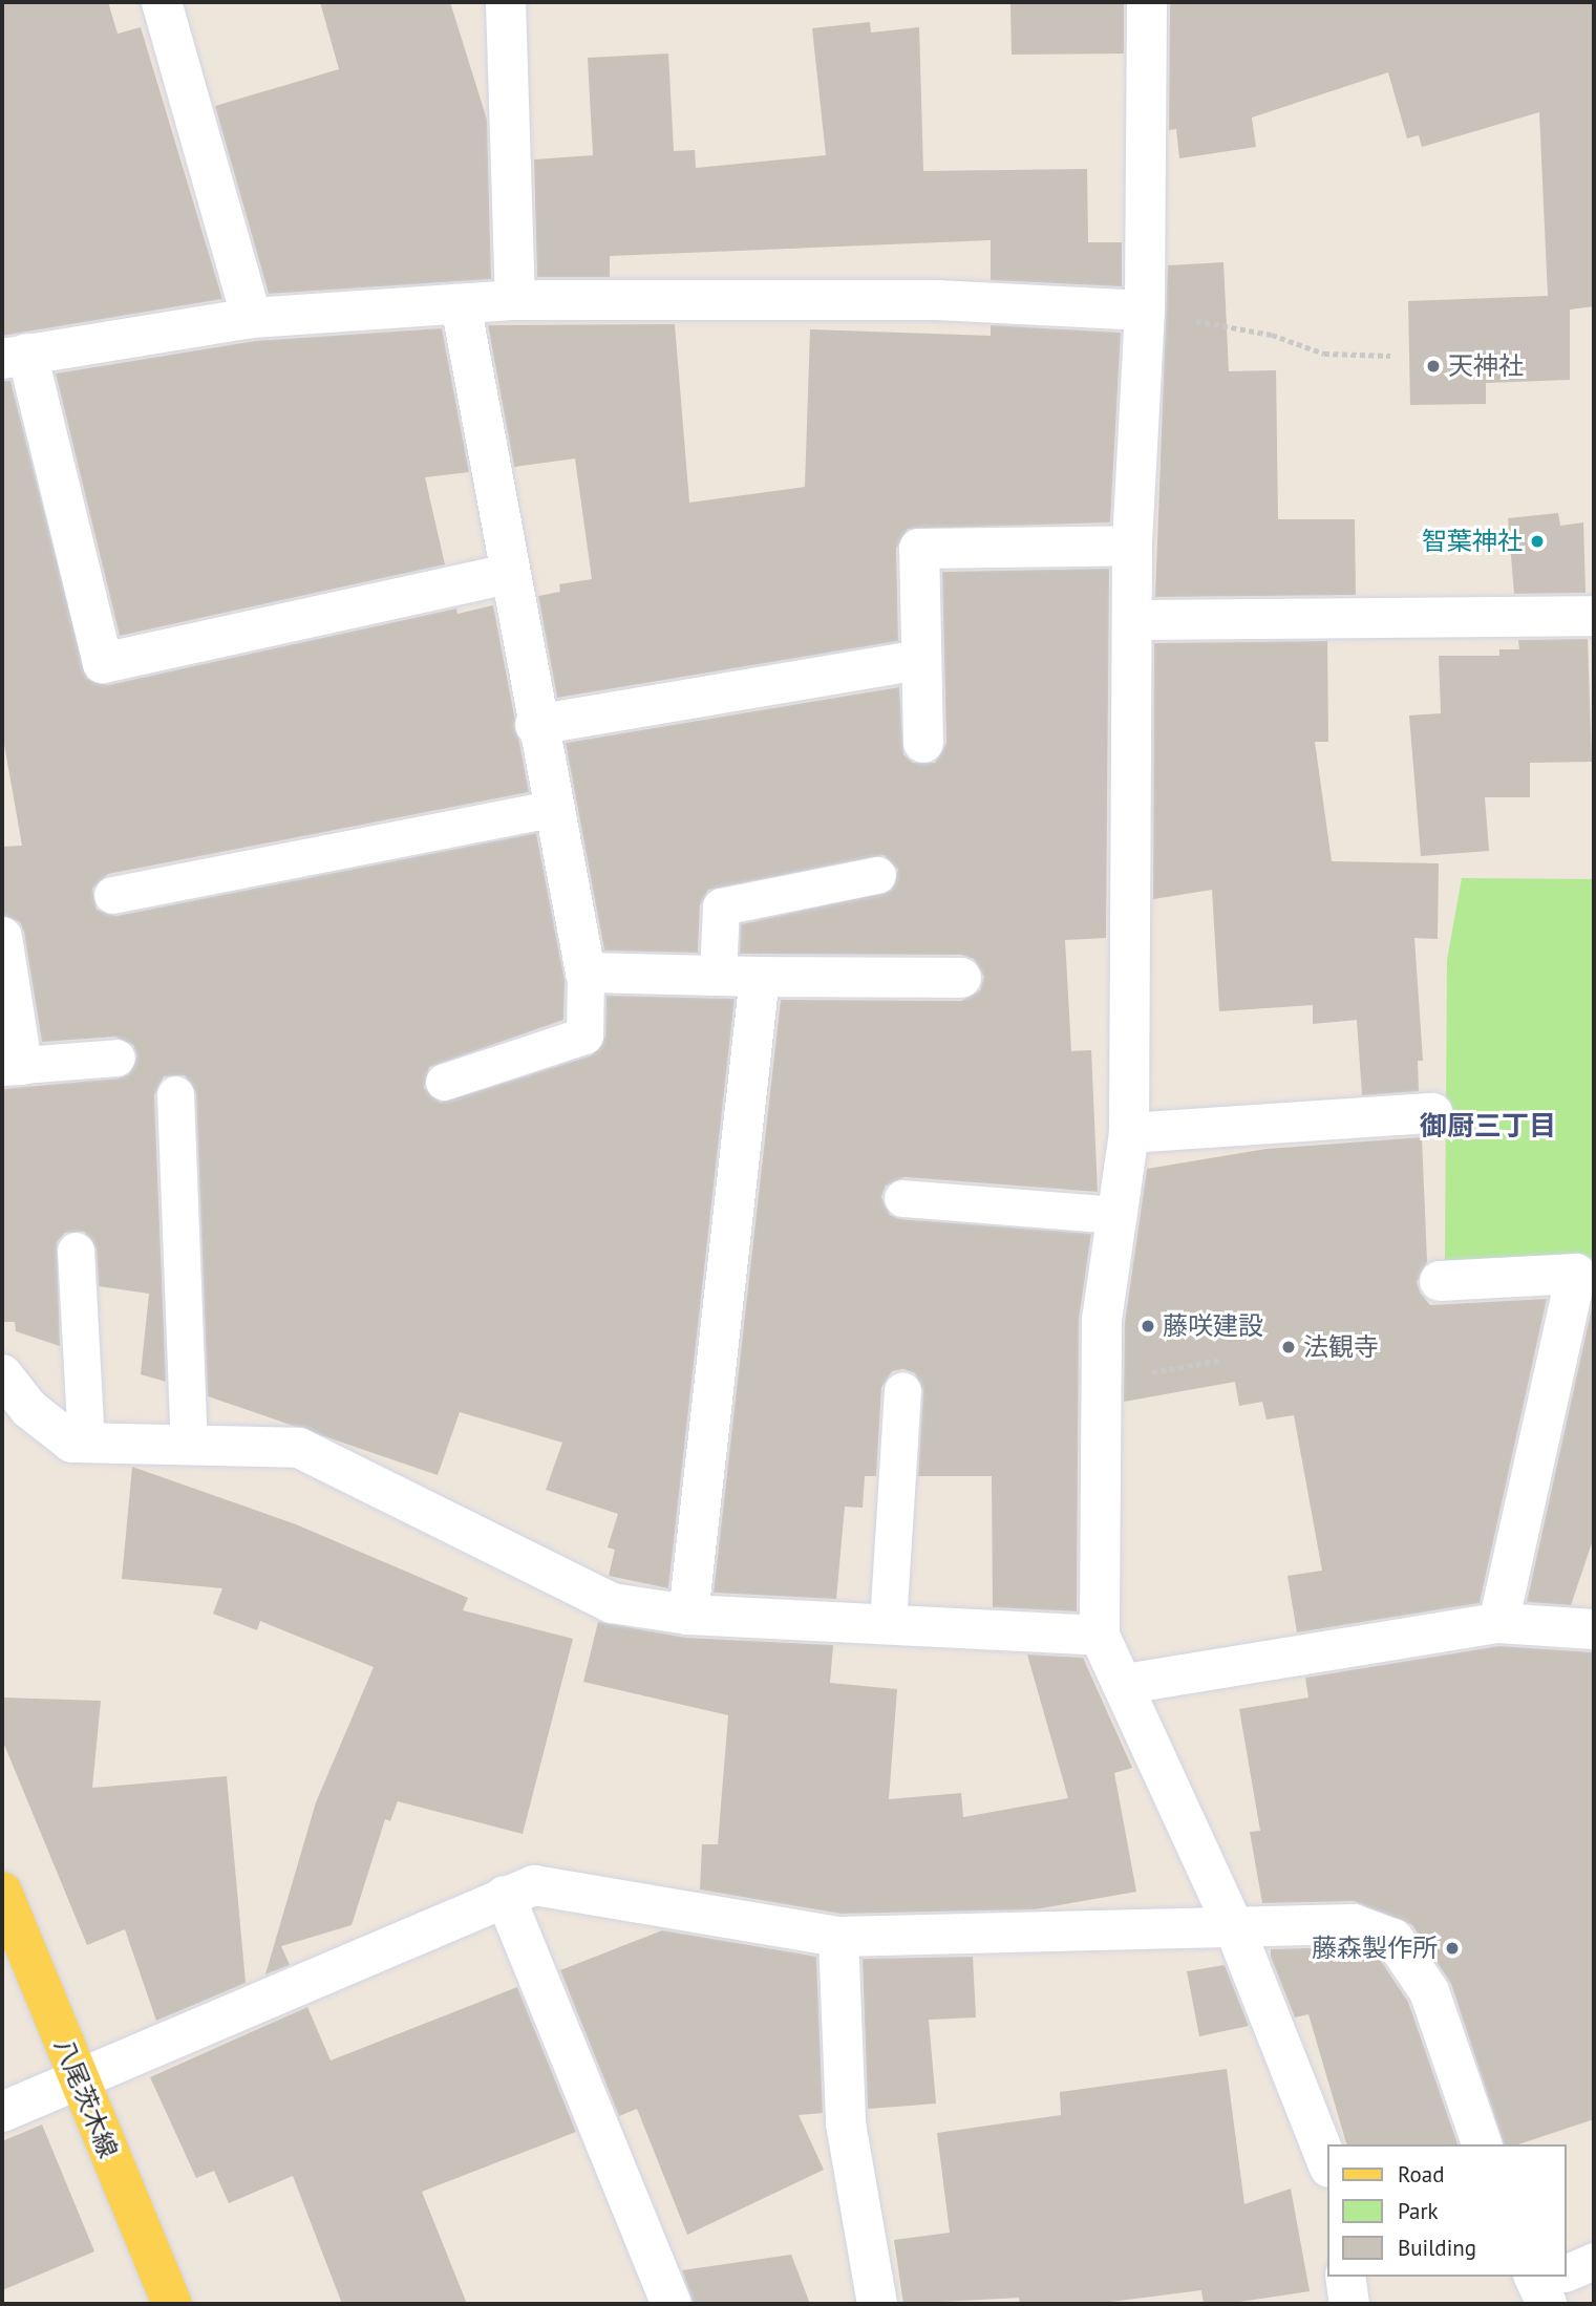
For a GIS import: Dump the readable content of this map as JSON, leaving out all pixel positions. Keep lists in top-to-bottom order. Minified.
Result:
{"streets":{"main road":["八尾茨木線"]},"districts":["御厨三丁目"],"places":["天神社","智葉神社","藤咲建設","法観寺","藤森製作所"],"legend":["Road","Park","Building"]}
